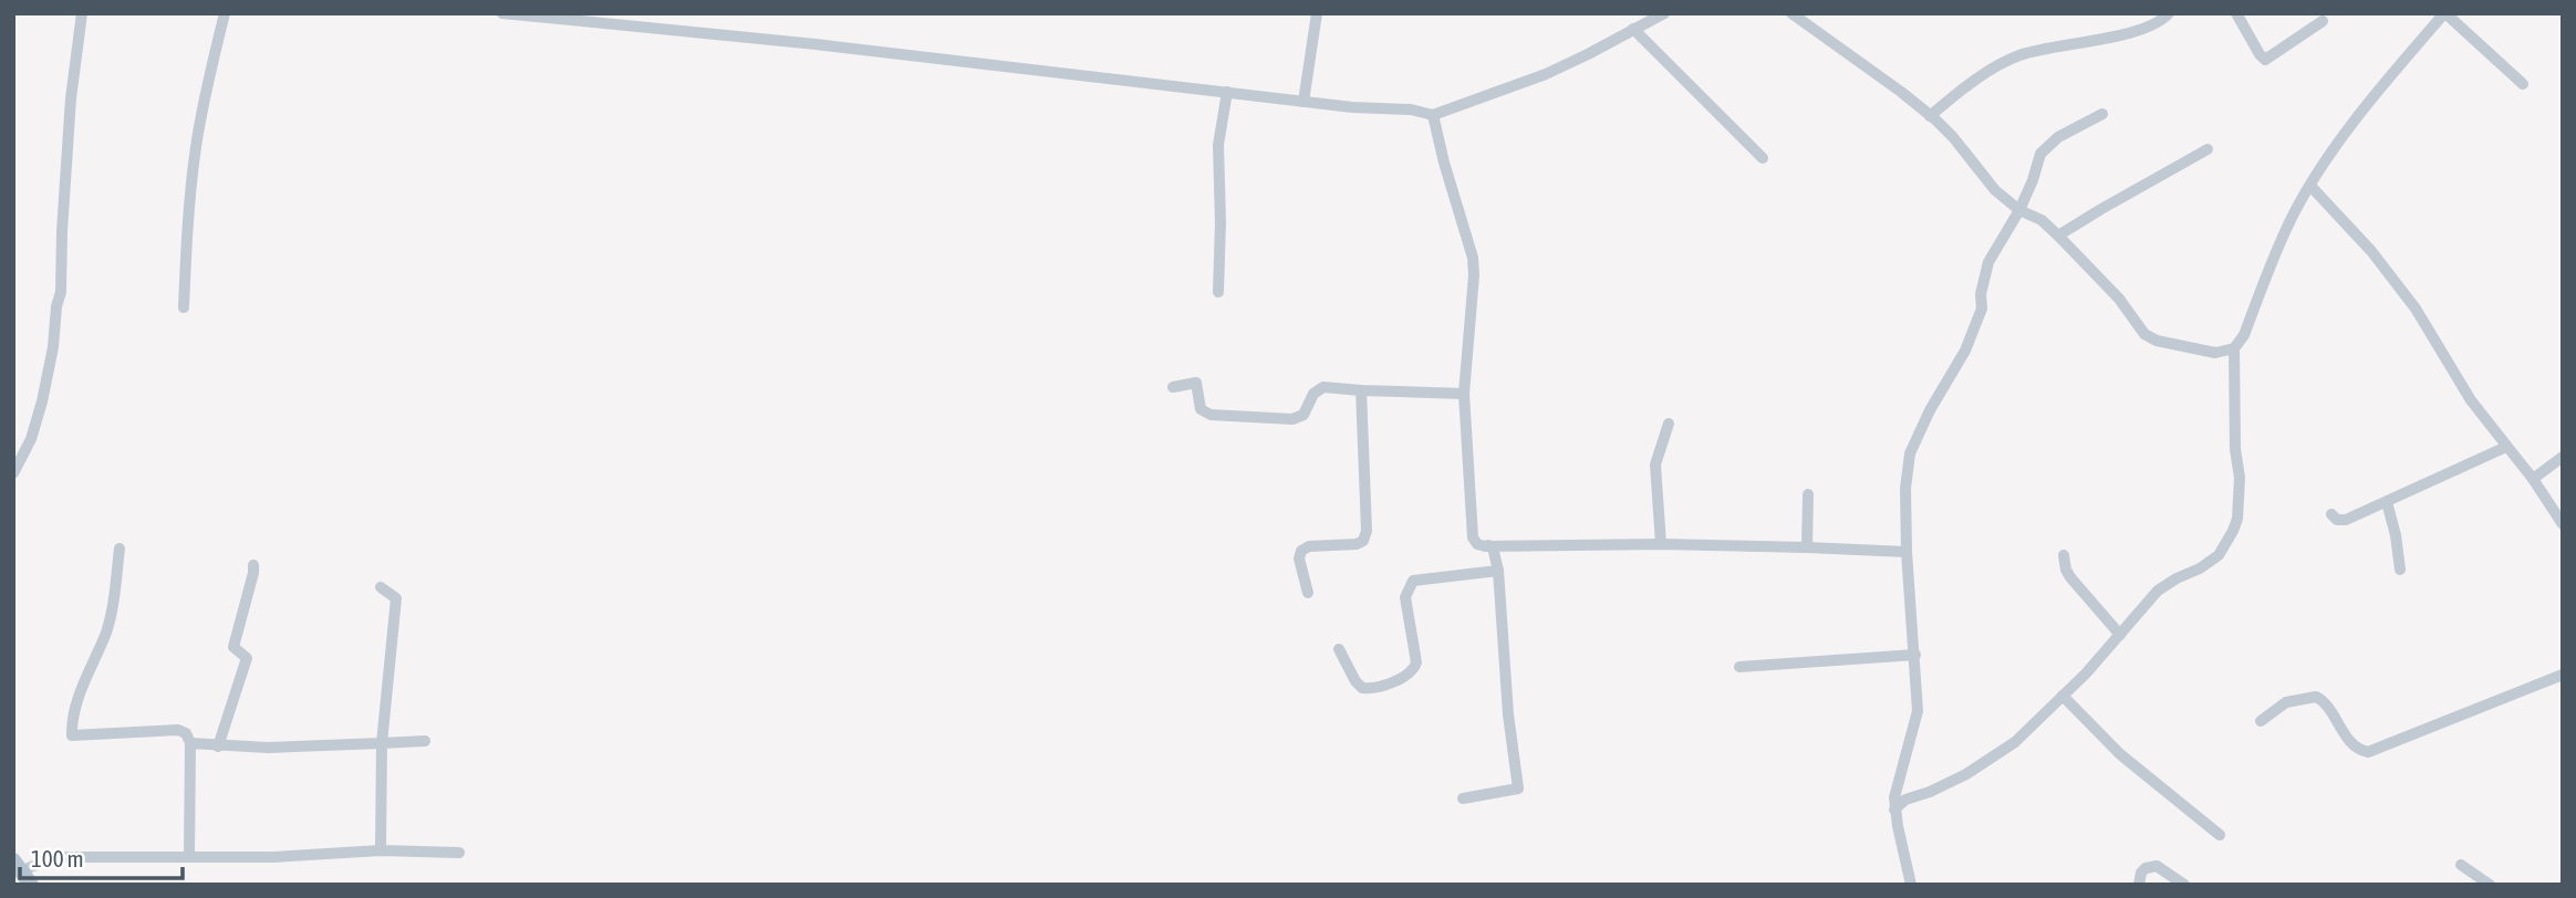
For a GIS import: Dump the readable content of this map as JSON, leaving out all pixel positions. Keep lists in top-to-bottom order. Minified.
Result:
{"scale_bar":"100 m"}
